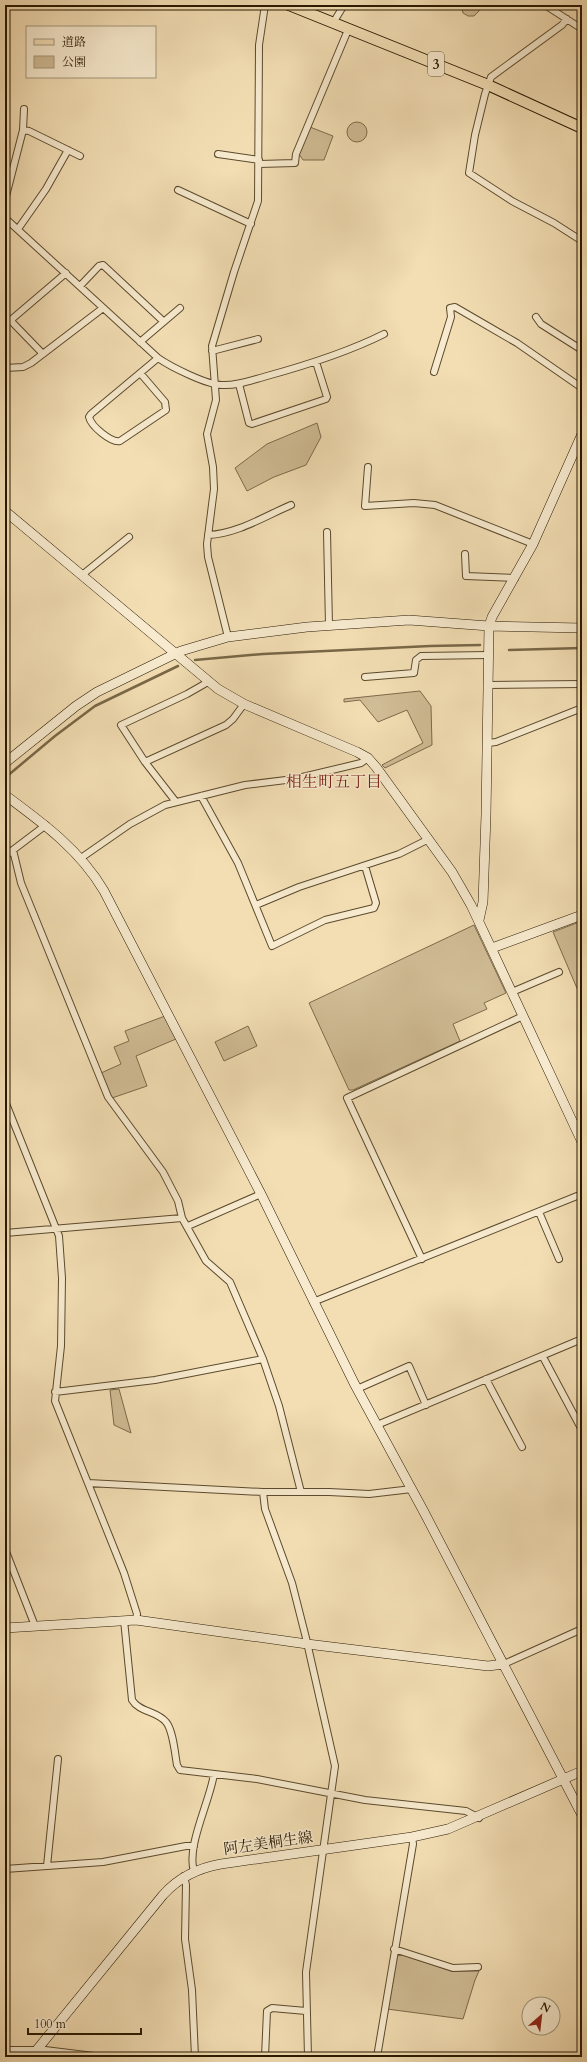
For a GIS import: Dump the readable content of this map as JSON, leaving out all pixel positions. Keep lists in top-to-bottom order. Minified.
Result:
{"streets":{"main road":["3"],"street":["阿左美桐生線"]},"districts":["相生町五丁目"],"legend":["道路","公園"],"scale_bar":"100 m","north":"top right"}
